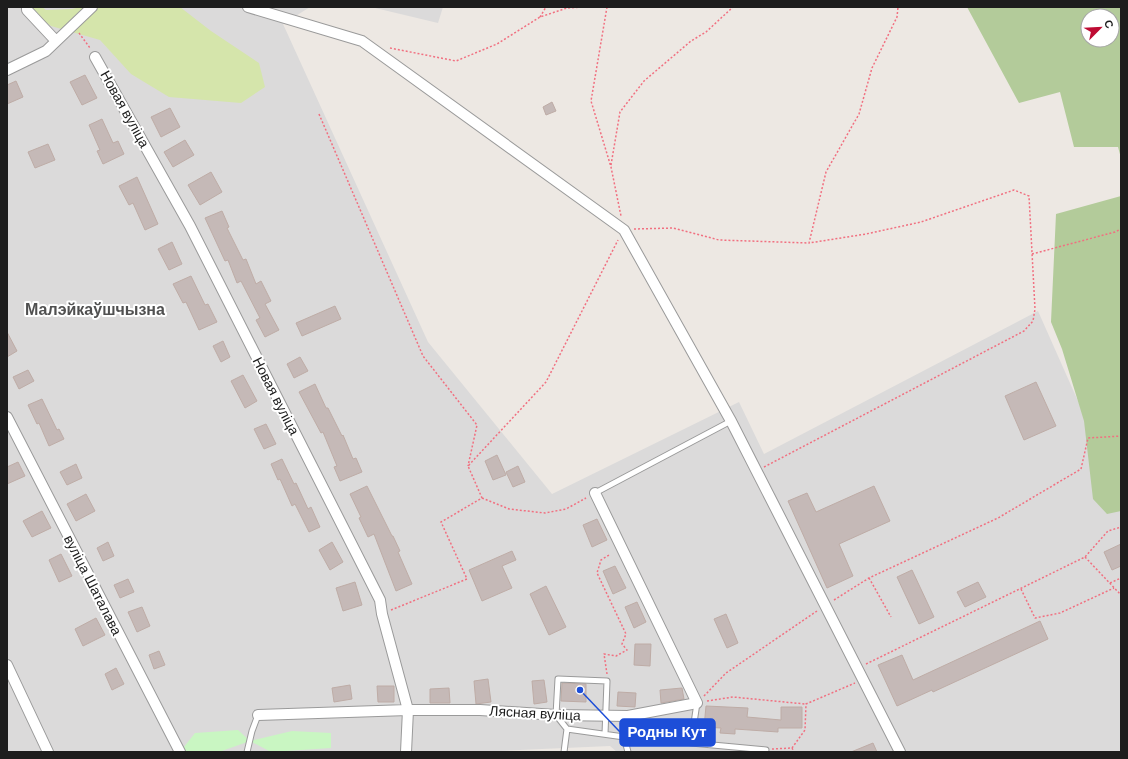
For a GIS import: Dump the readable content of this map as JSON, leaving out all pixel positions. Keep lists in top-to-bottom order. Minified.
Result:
{"streets":{"street":["Новая вуліца","вуліца Шаталава","Лясная вуліца"]},"crossings":[["Новая вуліца","Лясная вуліца"]],"districts":["Малэйкаўшчызна"],"places":["Родны Кут"],"north":"top right"}
